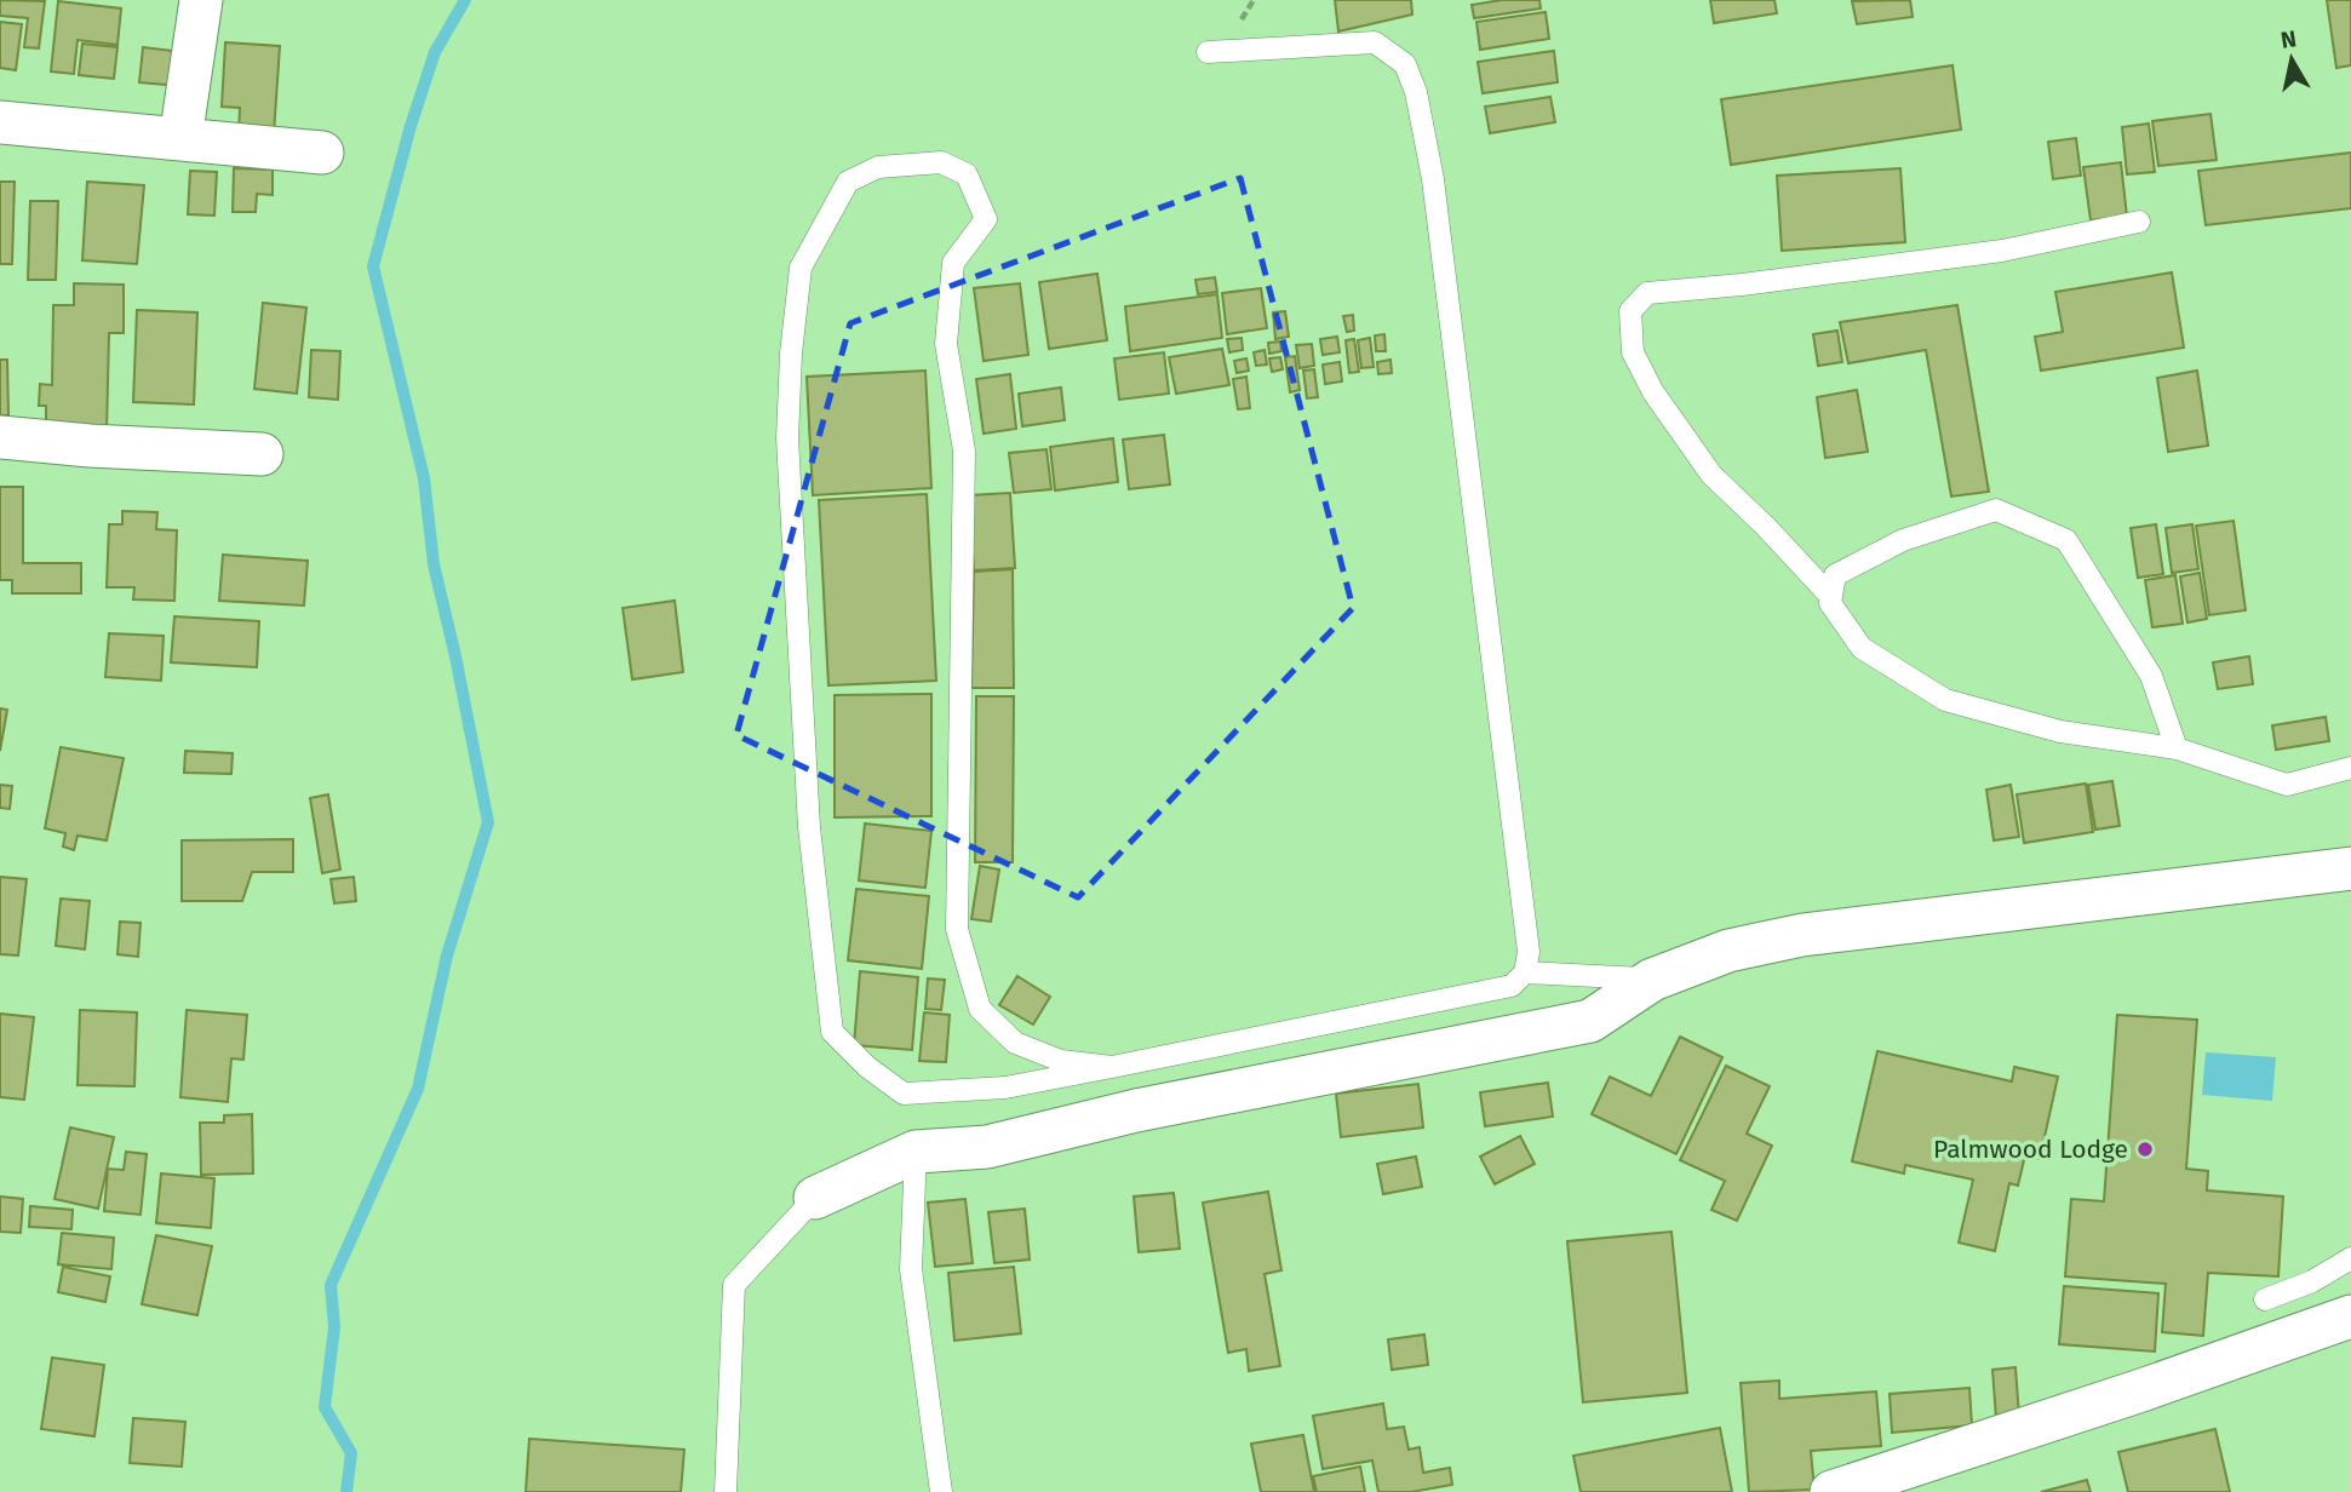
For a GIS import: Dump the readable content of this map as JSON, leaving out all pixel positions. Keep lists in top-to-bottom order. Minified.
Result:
{"places":["Palmwood Lodge"],"north":"top"}
